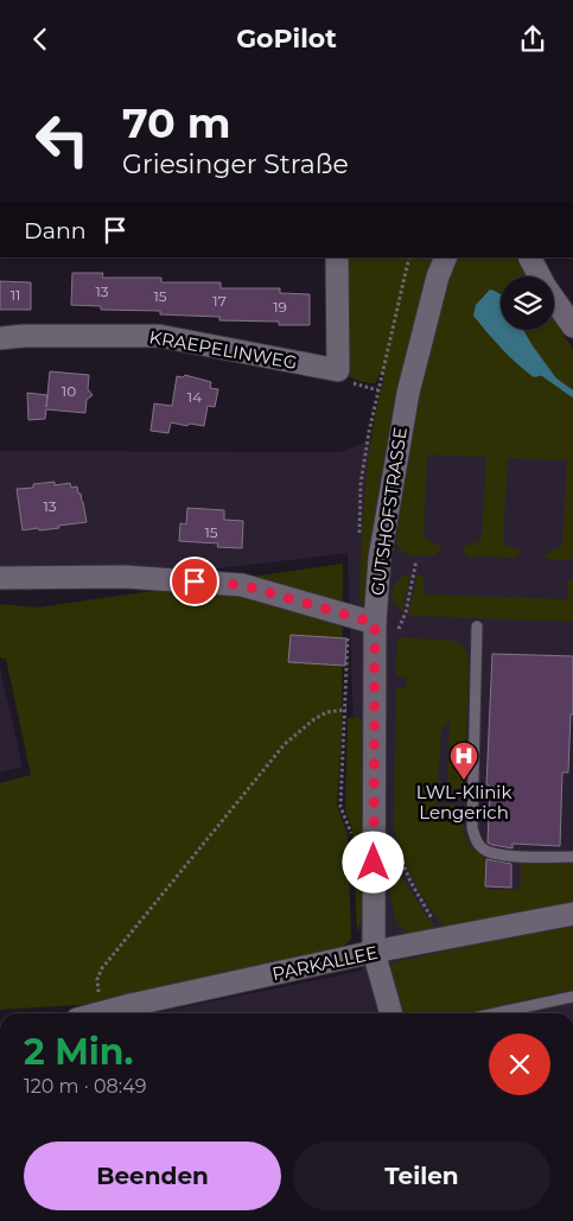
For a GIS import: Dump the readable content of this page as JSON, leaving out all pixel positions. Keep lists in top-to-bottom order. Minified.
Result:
{"streets":{"street":["KRAEPELINWEG","GUTSHOFSTRASSE","PARKALLEE"]},"crossings":[["GUTSHOFSTRASSE","PARKALLEE"]],"places":{"hospital":["LWL-Klinik Lengerich"]},"house_numbers":["13","11","15","17","19","10","14","13","15"],"page":{"header":"GoPilot","turn":["70 m","Griesinger Straße"],"then":"Dann","heading":["2 Min.","120 m · 08:49"],"buttons":["Beenden","Teilen"]}}
